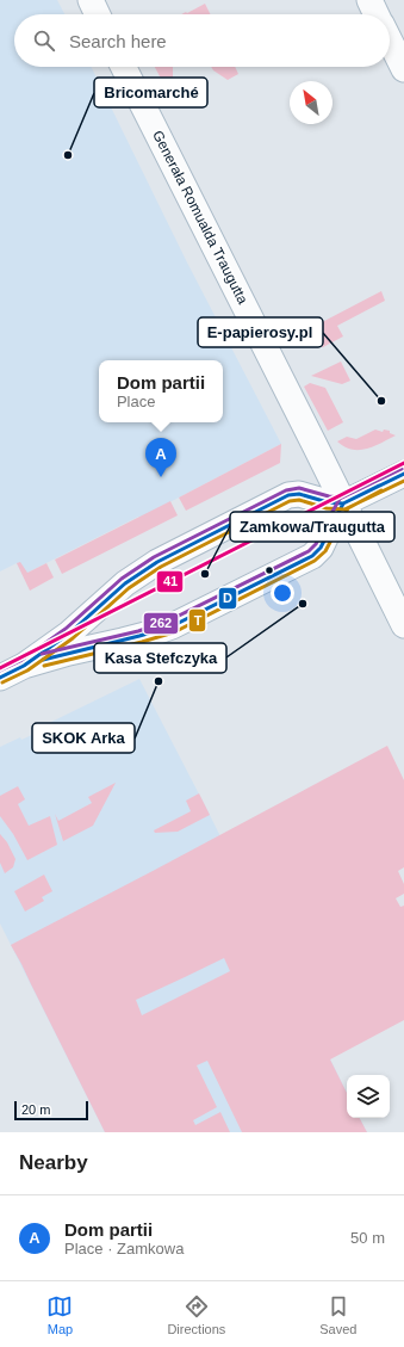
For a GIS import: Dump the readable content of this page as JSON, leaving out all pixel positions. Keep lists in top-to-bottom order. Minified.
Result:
{"streets":{"street":["Generała Romualda Traugutta"]},"places":["Bricomarché","E-papierosy.pl","Zamkowa/Traugutta","Kasa Stefczyka","SKOK Arka"],"lines":["transit line 41","transit line 262","transit line D","transit line T"],"scale_bar":"20 m","north":"top left","page":{"search":"Search here","popup":["Dom partii","Place"],"pins":"A","scale":"20 m","heading":"Nearby","list":[{"mark":"A","name":"Dom partii","note":"Place · Zamkowa","value":"50 m"}],"nav":["Map","Directions","Saved"]}}
